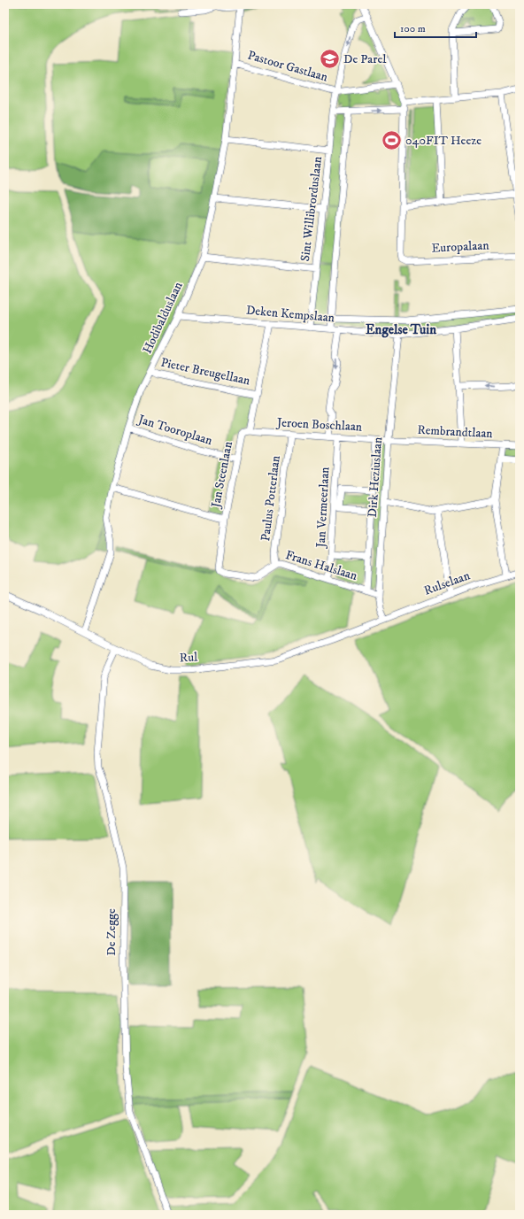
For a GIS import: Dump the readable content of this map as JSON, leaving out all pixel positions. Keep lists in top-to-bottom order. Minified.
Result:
{"streets":{"street":["Pastoor Gastlaan","Sint Willibrorduslaan","Europalaan","Deken Kempslaan","Hodibalduslaan","Pieter Breugellaan","Jeroen Boschlaan","Jan Tooroplaan","Rembrandtlaan","Jan Steenlaan","Dirk Heziuslaan","Paulus Potterlaan","Jan Vermeerlaan","Frans Halslaan","Rulselaan","Rul","De Zegge"]},"crossings":[["Pastoor Gastlaan","Sint Willibrorduslaan"],["Pastoor Gastlaan","Hodibalduslaan"],["Sint Willibrorduslaan","Deken Kempslaan"],["Deken Kempslaan","Hodibalduslaan"],["Deken Kempslaan","Jan Steenlaan"],["Deken Kempslaan","Dirk Heziuslaan"],["Hodibalduslaan","Pieter Breugellaan"],["Hodibalduslaan","Jan Tooroplaan"],["Hodibalduslaan","Rul"],["Pieter Breugellaan","Jan Steenlaan"],["Jeroen Boschlaan","Rembrandtlaan"],["Jeroen Boschlaan","Jan Steenlaan"],["Jeroen Boschlaan","Dirk Heziuslaan"],["Jeroen Boschlaan","Paulus Potterlaan"],["Jeroen Boschlaan","Jan Vermeerlaan"],["Jan Tooroplaan","Jan Steenlaan"],["Rembrandtlaan","Dirk Heziuslaan"],["Jan Steenlaan","Frans Halslaan"],["Dirk Heziuslaan","Frans Halslaan"],["Dirk Heziuslaan","Rulselaan"],["Dirk Heziuslaan","Rul"],["Paulus Potterlaan","Frans Halslaan"],["Jan Vermeerlaan","Frans Halslaan"],["Rulselaan","Rul"],["Rul","De Zegge"]],"districts":["Engelse Tuin"],"places":{"school or university":["De Parel"],"sports":["040FIT Heeze"]},"scale_bar":"100 m"}
